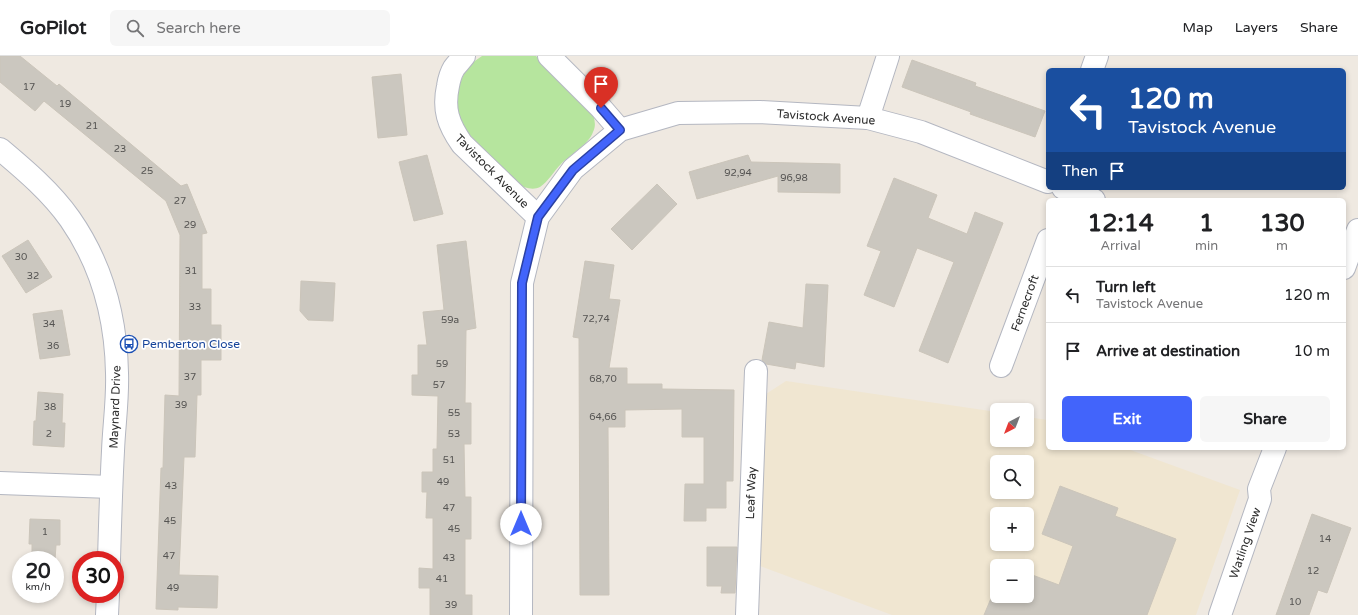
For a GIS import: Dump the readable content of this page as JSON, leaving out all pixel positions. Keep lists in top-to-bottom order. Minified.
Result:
{"streets":{"street":["Tavistock Avenue","Fernecroft","Maynard Drive","Leaf Way","Watling View"]},"places":{"bus stop":["Pemberton Close"]},"house_numbers":["17","19","21","23","25","92,94","96,98","27","29","30","31","32","33","72,74","59a","34","36","59","37","68,70","57","39","38","55","64,66","2","53","51","49","43","47","45","45","1","14","47","43","12","41","49","10","39"],"north":"bottom left","page":{"header":"GoPilot","search":"Search here","nav":["Map","Layers","Share"],"turn":["120 m","Tavistock Avenue"],"then":"Then","eta":["12:14","Arrival","1","min","130","m"],"list":[{"name":"Turn left","note":"Tavistock Avenue","value":"120 m"},{"name":"Arrive at destination","value":"10 m"}],"buttons":["Exit","Share"],"map_buttons":["+","−"],"speed":"20 km/h","limit":"30"}}
